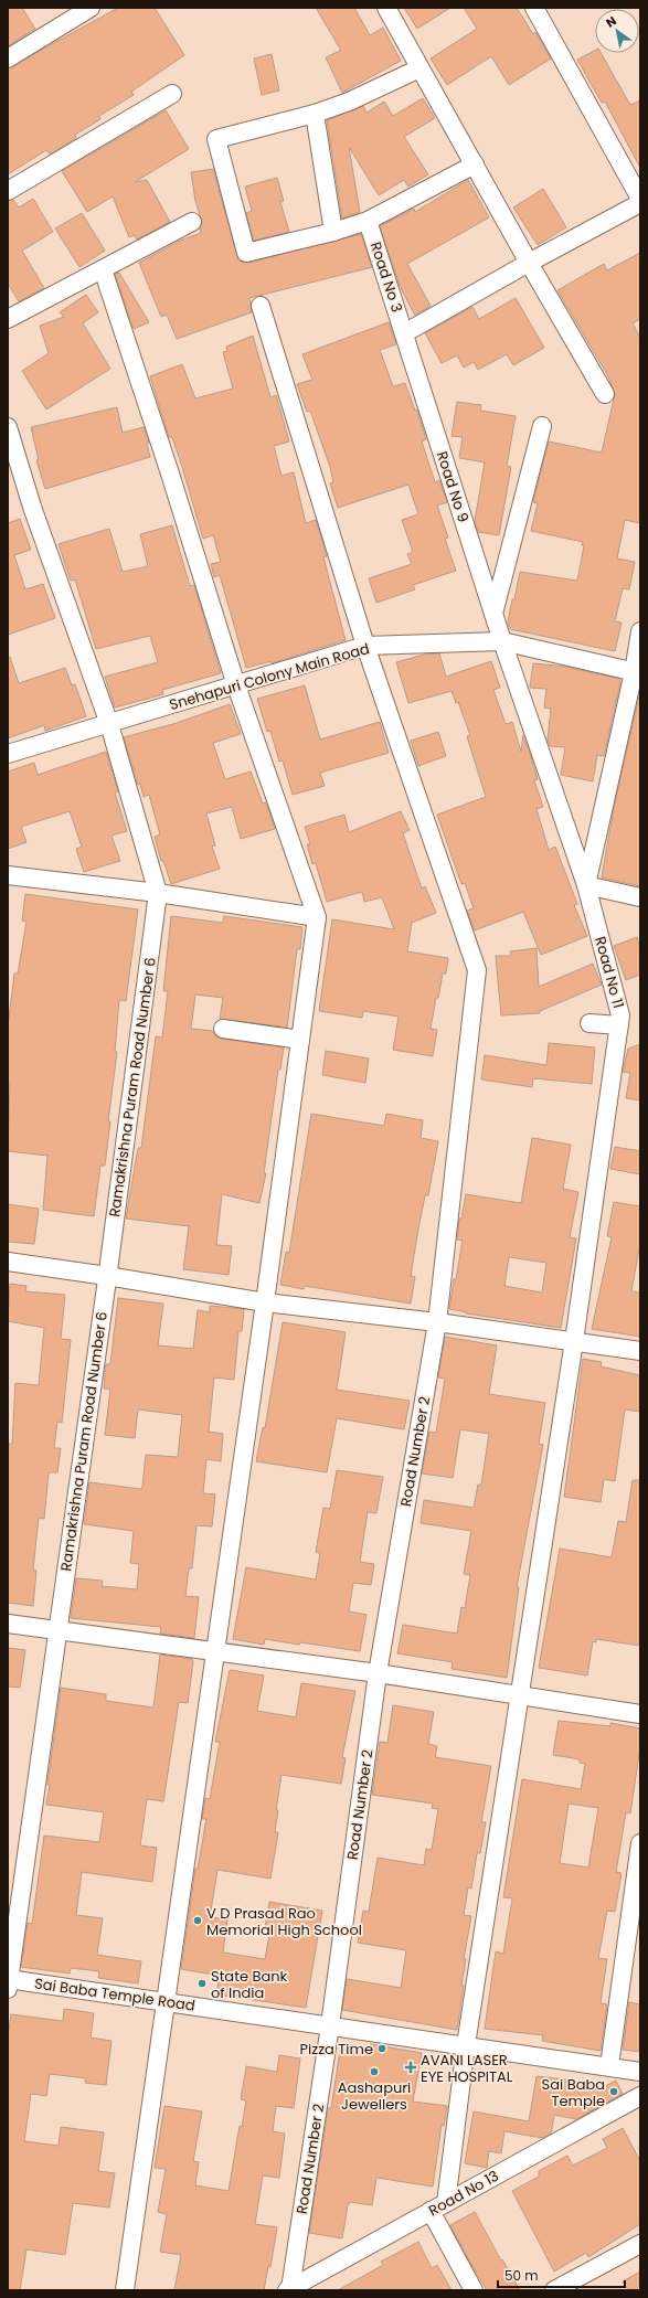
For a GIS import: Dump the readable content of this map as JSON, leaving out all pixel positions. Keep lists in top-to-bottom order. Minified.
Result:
{"streets":{"street":["Road No 3","Road No 9","Snehapuri Colony Main Road","Road No 11","Ramakrishna Puram Road Number 6","Road Number 2","Sai Baba Temple Road","Road No 13"]},"crossings":[["Road No 3","Road No 9"],["Road No 9","Snehapuri Colony Main Road"],["Road No 9","Road No 11"],["Snehapuri Colony Main Road","Road No 11"],["Snehapuri Colony Main Road","Road Number 2"],["Road No 11","Sai Baba Temple Road"],["Road No 11","Road No 13"],["Ramakrishna Puram Road Number 6","Sai Baba Temple Road"],["Road Number 2","Sai Baba Temple Road"],["Road Number 2","Road No 13"]],"places":{"other":["V D Prasad Rao Memorial High School","State Bank of India","Pizza Time","Aashapuri Jewellers","Sai Baba Temple"],"health":["AVANI LASER EYE HOSPITAL"]},"scale_bar":"50 m","north":"top left"}
